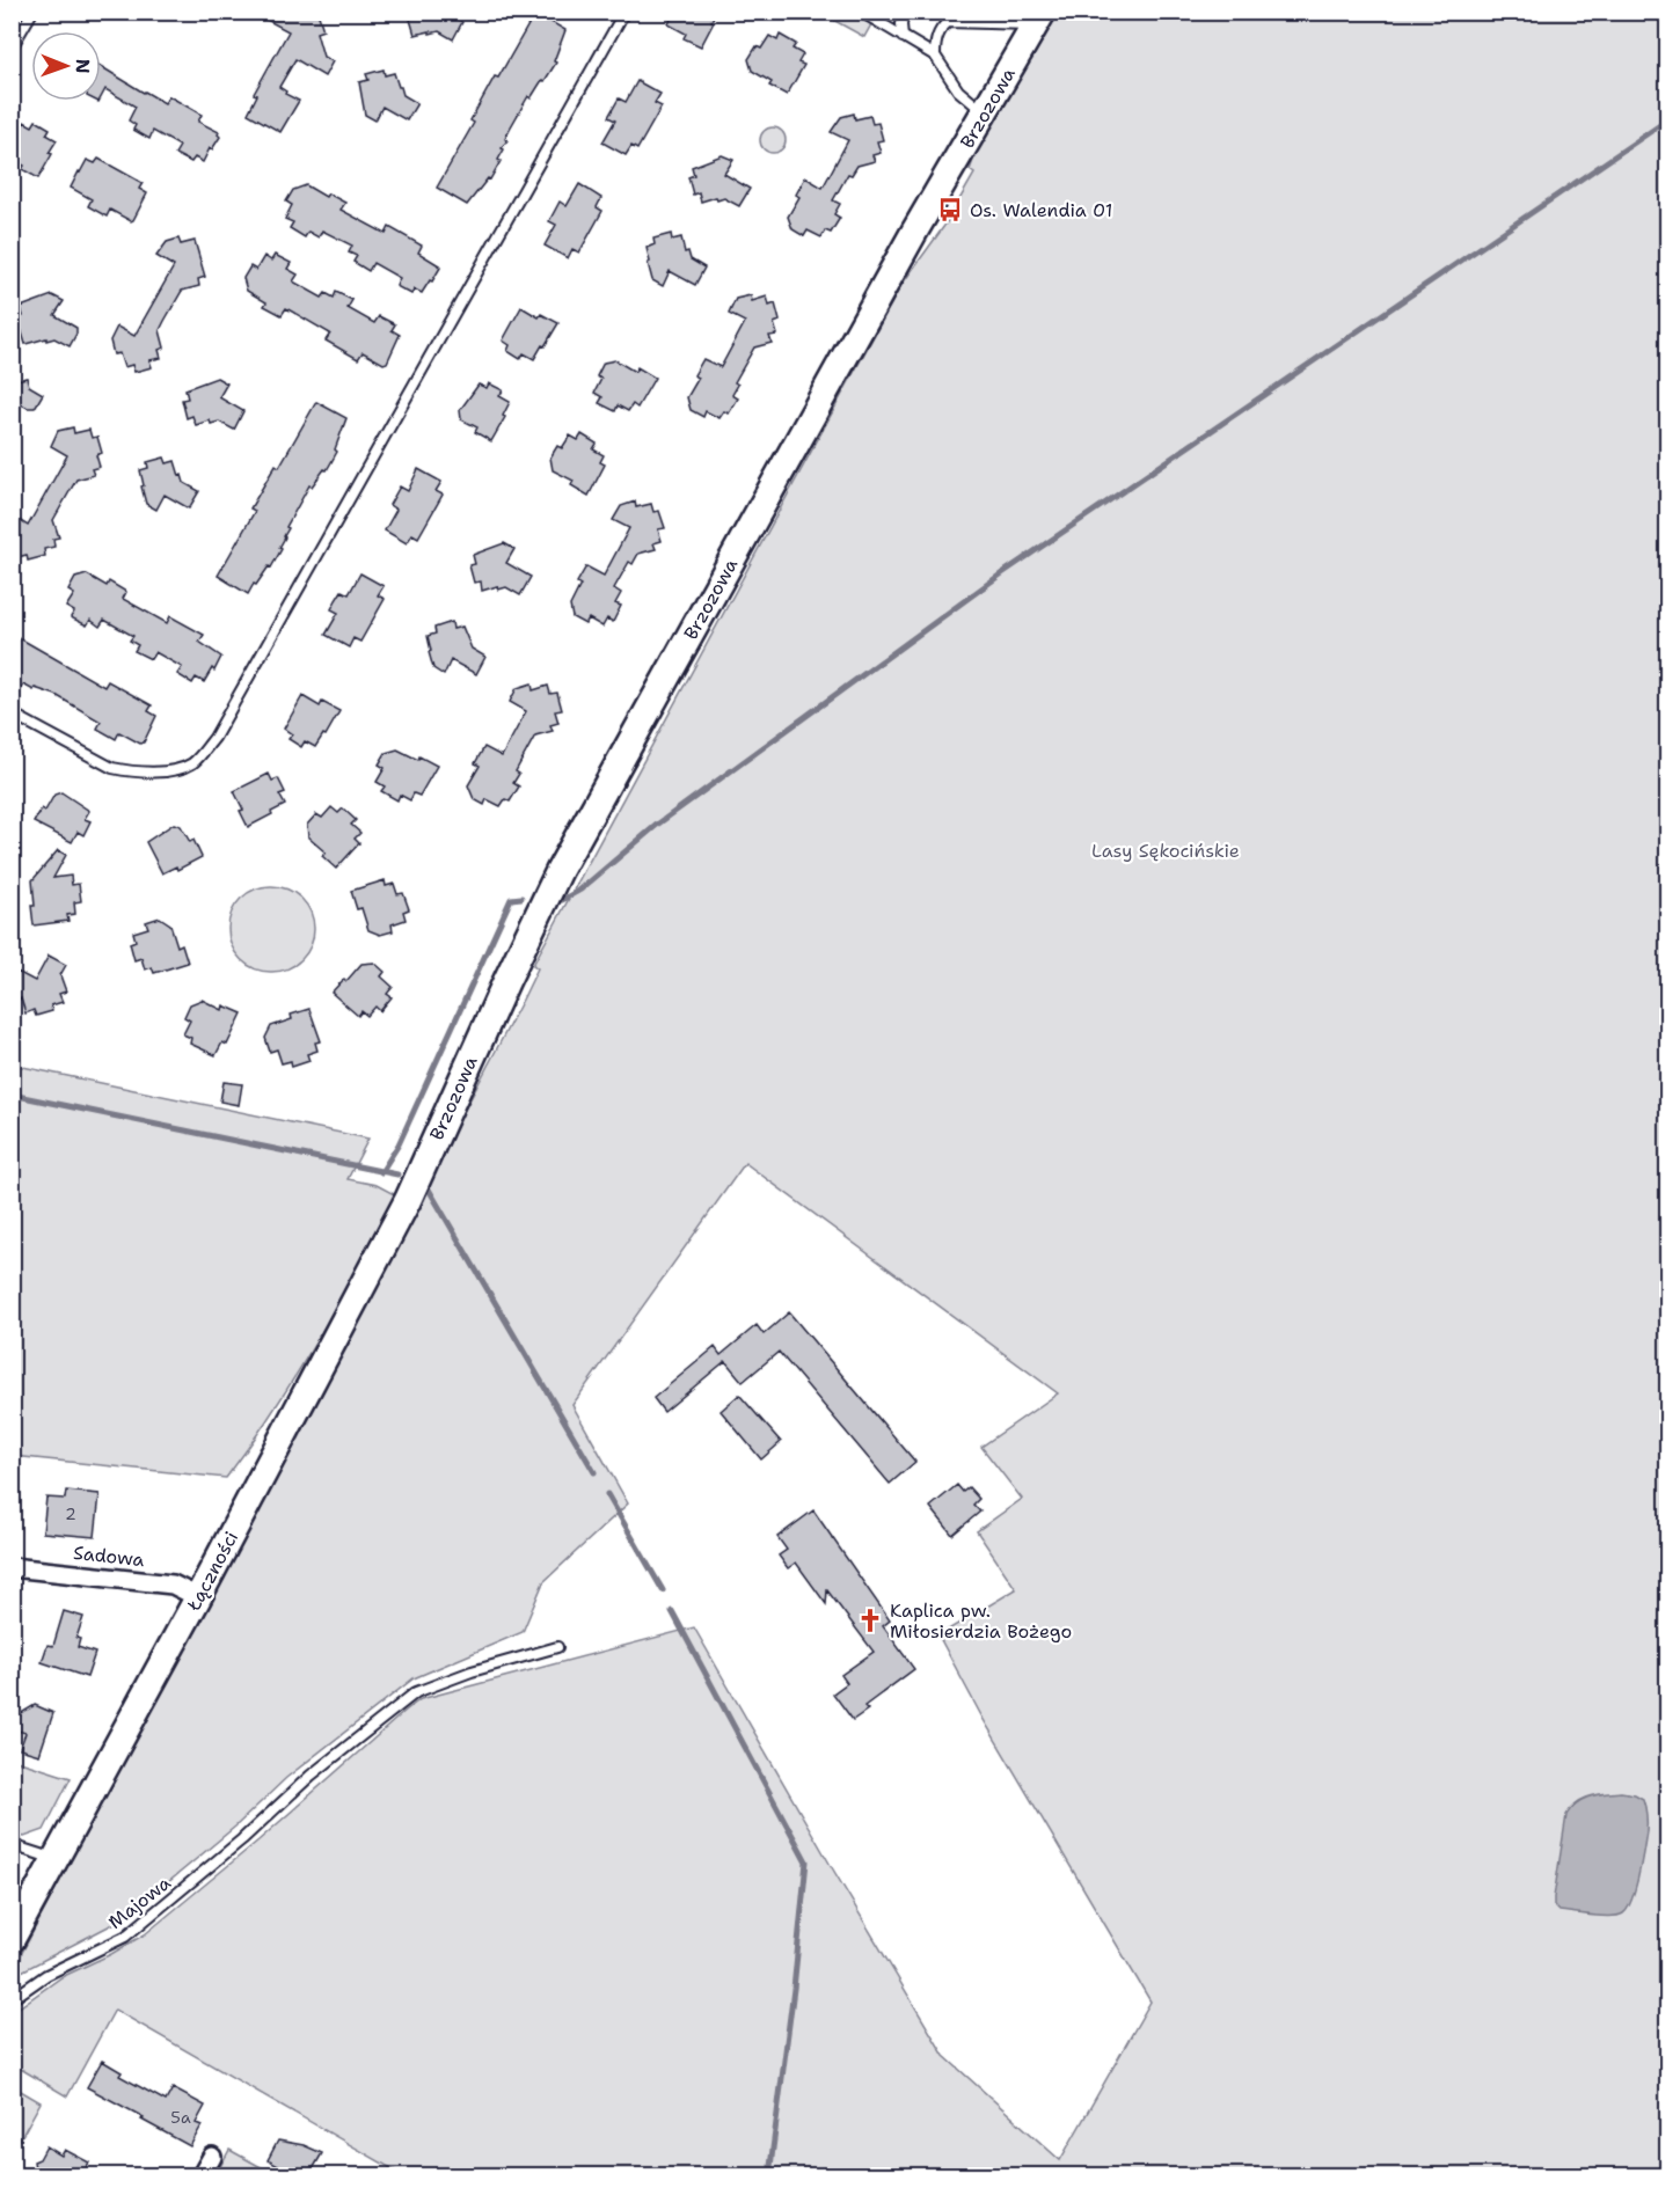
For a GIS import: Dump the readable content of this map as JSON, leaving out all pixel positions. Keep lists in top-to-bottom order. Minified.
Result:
{"streets":{"street":["Brzozowa","Sadowa","Łączności"],"lane":["Majowa"]},"crossings":[["Brzozowa","Łączności"],["Sadowa","Łączności"]],"parks":["Lasy Sękocińskie"],"places":{"bus stop":["Os. Walendia 01"],"church":["Kaplica pw. Miłosierdzia Bożego"]},"house_numbers":["2","5a"],"north":"right"}
